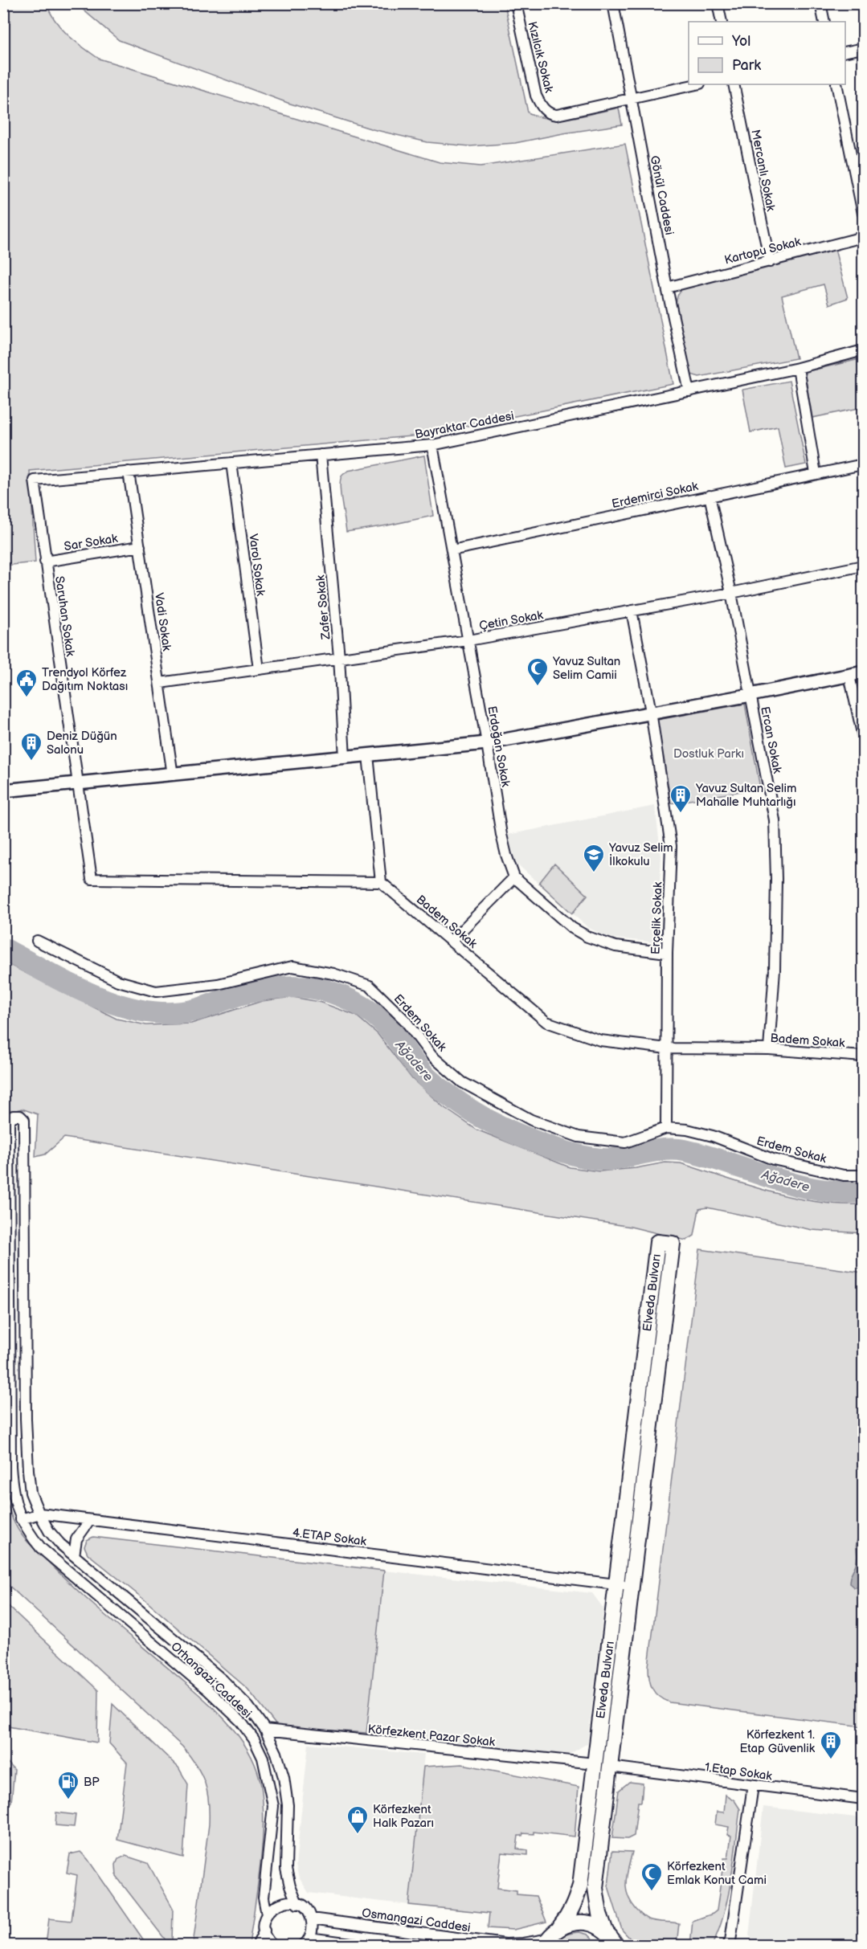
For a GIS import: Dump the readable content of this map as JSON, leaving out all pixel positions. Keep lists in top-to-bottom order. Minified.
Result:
{"streets":{"main road":["Elveda Bulvarı"],"street":["Kızılcık Sokak","Mercanlı Sokak","Gönül Caddesi","Kartopu Sokak","Bayraktar Caddesi","Erdemirci Sokak","Sar Sokak","Varol Sokak","Zafer Sokak","Saruhan Sokak","Çetin Sokak","Vadi Sokak","Ercan Sokak","Erdoğan Sokak","Erçelik Sokak","Badem Sokak","Erdem Sokak","4.ETAP Sokak","Orhangazi Caddesi","Körfezkent Pazar Sokak","1.Etap Sokak","Osmangazi Caddesi"]},"crossings":[["Kızılcık Sokak","Gönül Caddesi"],["Mercanlı Sokak","Kartopu Sokak"],["Gönül Caddesi","Kartopu Sokak"],["Gönül Caddesi","Bayraktar Caddesi"],["Bayraktar Caddesi","Varol Sokak"],["Bayraktar Caddesi","Zafer Sokak"],["Bayraktar Caddesi","Saruhan Sokak"],["Bayraktar Caddesi","Vadi Sokak"],["Bayraktar Caddesi","Erdoğan Sokak"],["Erdemirci Sokak","Ercan Sokak"],["Erdemirci Sokak","Erdoğan Sokak"],["Sar Sokak","Saruhan Sokak"],["Sar Sokak","Vadi Sokak"],["Varol Sokak","Çetin Sokak"],["Zafer Sokak","Çetin Sokak"],["Çetin Sokak","Vadi Sokak"],["Çetin Sokak","Ercan Sokak"],["Çetin Sokak","Erdoğan Sokak"],["Çetin Sokak","Erçelik Sokak"],["Ercan Sokak","Badem Sokak"],["Erdoğan Sokak","Erçelik Sokak"],["Erçelik Sokak","Badem Sokak"],["Erçelik Sokak","Erdem Sokak"],["Elveda Bulvarı","4.ETAP Sokak"],["Elveda Bulvarı","Körfezkent Pazar Sokak"],["Elveda Bulvarı","1.Etap Sokak"],["Elveda Bulvarı","Osmangazi Caddesi"],["4.ETAP Sokak","Orhangazi Caddesi"],["Orhangazi Caddesi","Körfezkent Pazar Sokak"]],"water":["Ağadere"],"parks":["Dostluk Parkı"],"places":{"mosque":["Yavuz Sultan Selim Camii","Körfezkent Emlak Konut Cami"],"public building":["Trendyol Körfez Dağıtım Noktası"],"building":["Deniz Düğün Salonu","Yavuz Sultan Selim Mahalle Muhtarlığı","Körfezkent 1. Etap Güvenlik"],"school or university":["Yavuz Selim İlkokulu"],"fuel station":["BP"],"shop":["Körfezkent Halk Pazarı"]},"legend":["Yol","Park"]}
